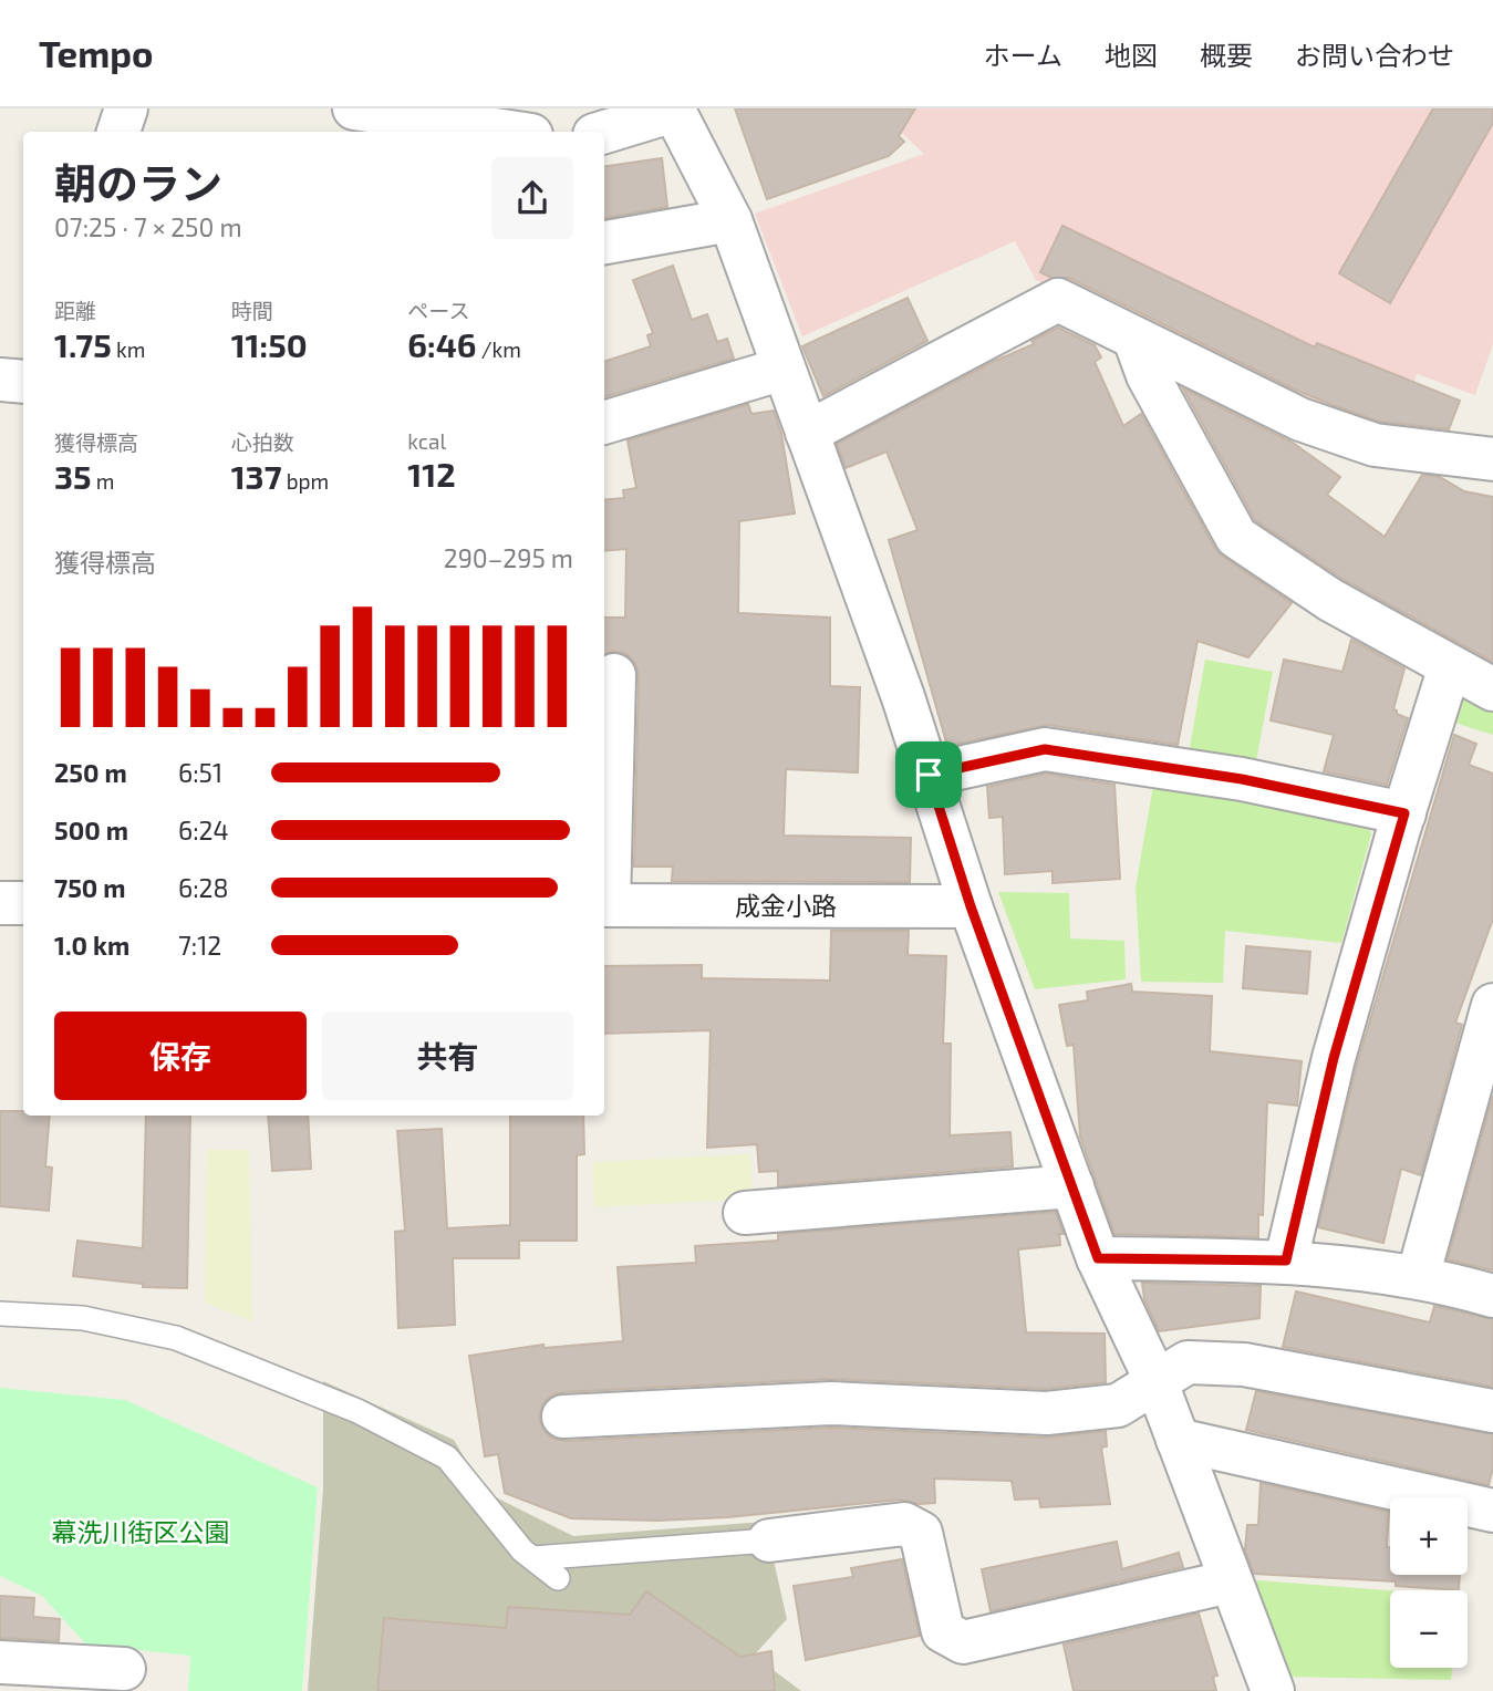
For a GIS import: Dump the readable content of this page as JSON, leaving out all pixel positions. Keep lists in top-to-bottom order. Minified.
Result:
{"streets":{"street":["成金小路"]},"parks":["幕洗川街区公園"],"page":{"header":"Tempo","nav":["ホーム","地図","概要","お問い合わせ"],"heading":["朝のラン","07:25 · 7 × 250 m"],"stats":[["距離","1.75 km"],["時間","11:50"],["ペース","6:46 /km"],["獲得標高","35 m"],["心拍数","137 bpm"],["kcal","112"]],"chart":["獲得標高","290–295 m"],"list":[{"name":"250 m","note":"6:51"},{"name":"500 m","note":"6:24"},{"name":"750 m","note":"6:28"},{"name":"1.0 km","note":"7:12"}],"buttons":["保存","共有"],"map_buttons":["+","−"]}}
